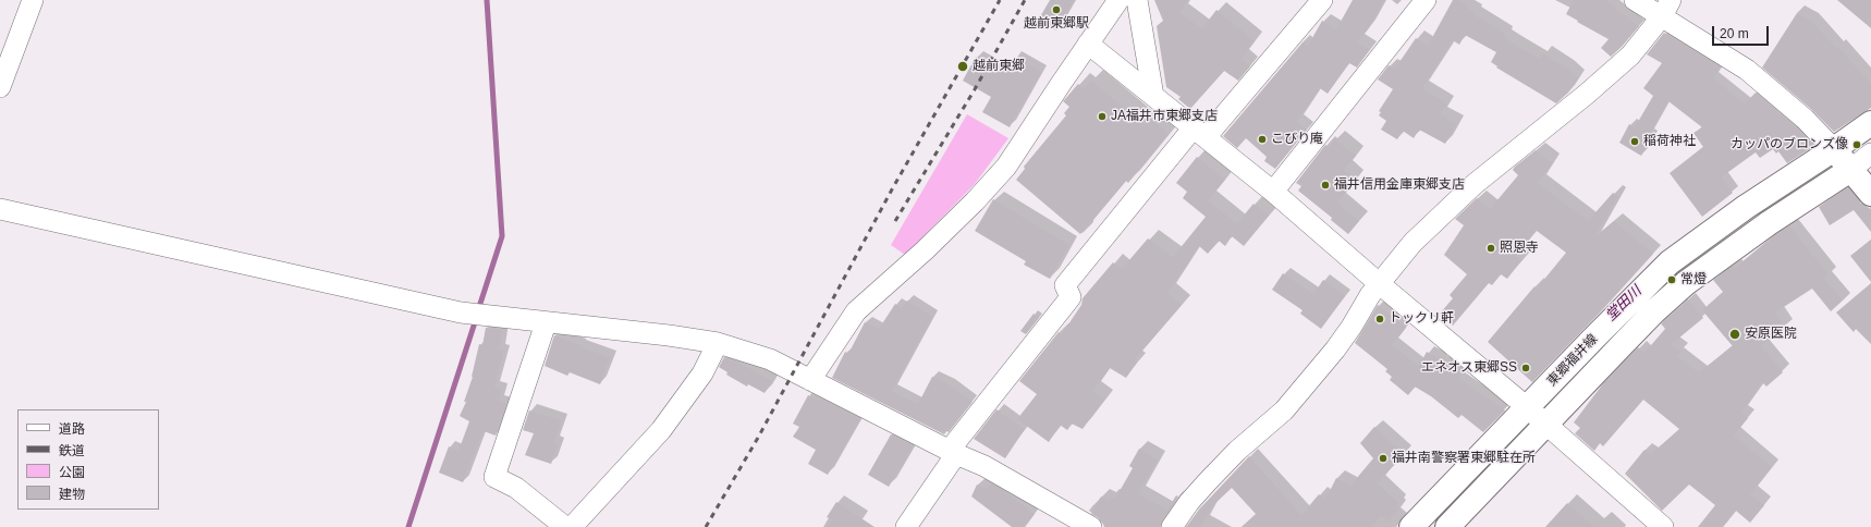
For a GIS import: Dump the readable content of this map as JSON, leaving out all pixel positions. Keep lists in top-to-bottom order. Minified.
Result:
{"streets":{"main road":["東郷福井線"]},"water":["堂田川"],"places":["越前東郷駅","越前東郷","JA福井市東郷支店","こびり庵","稲荷神社","カッパのブロンズ像","福井信用金庫東郷支店","照恩寺","常燈","トックリ軒","安原医院","エネオス東郷SS","福井南警察署東郷駐在所"],"legend":["道路","鉄道","公園","建物"],"scale_bar":"20 m"}
